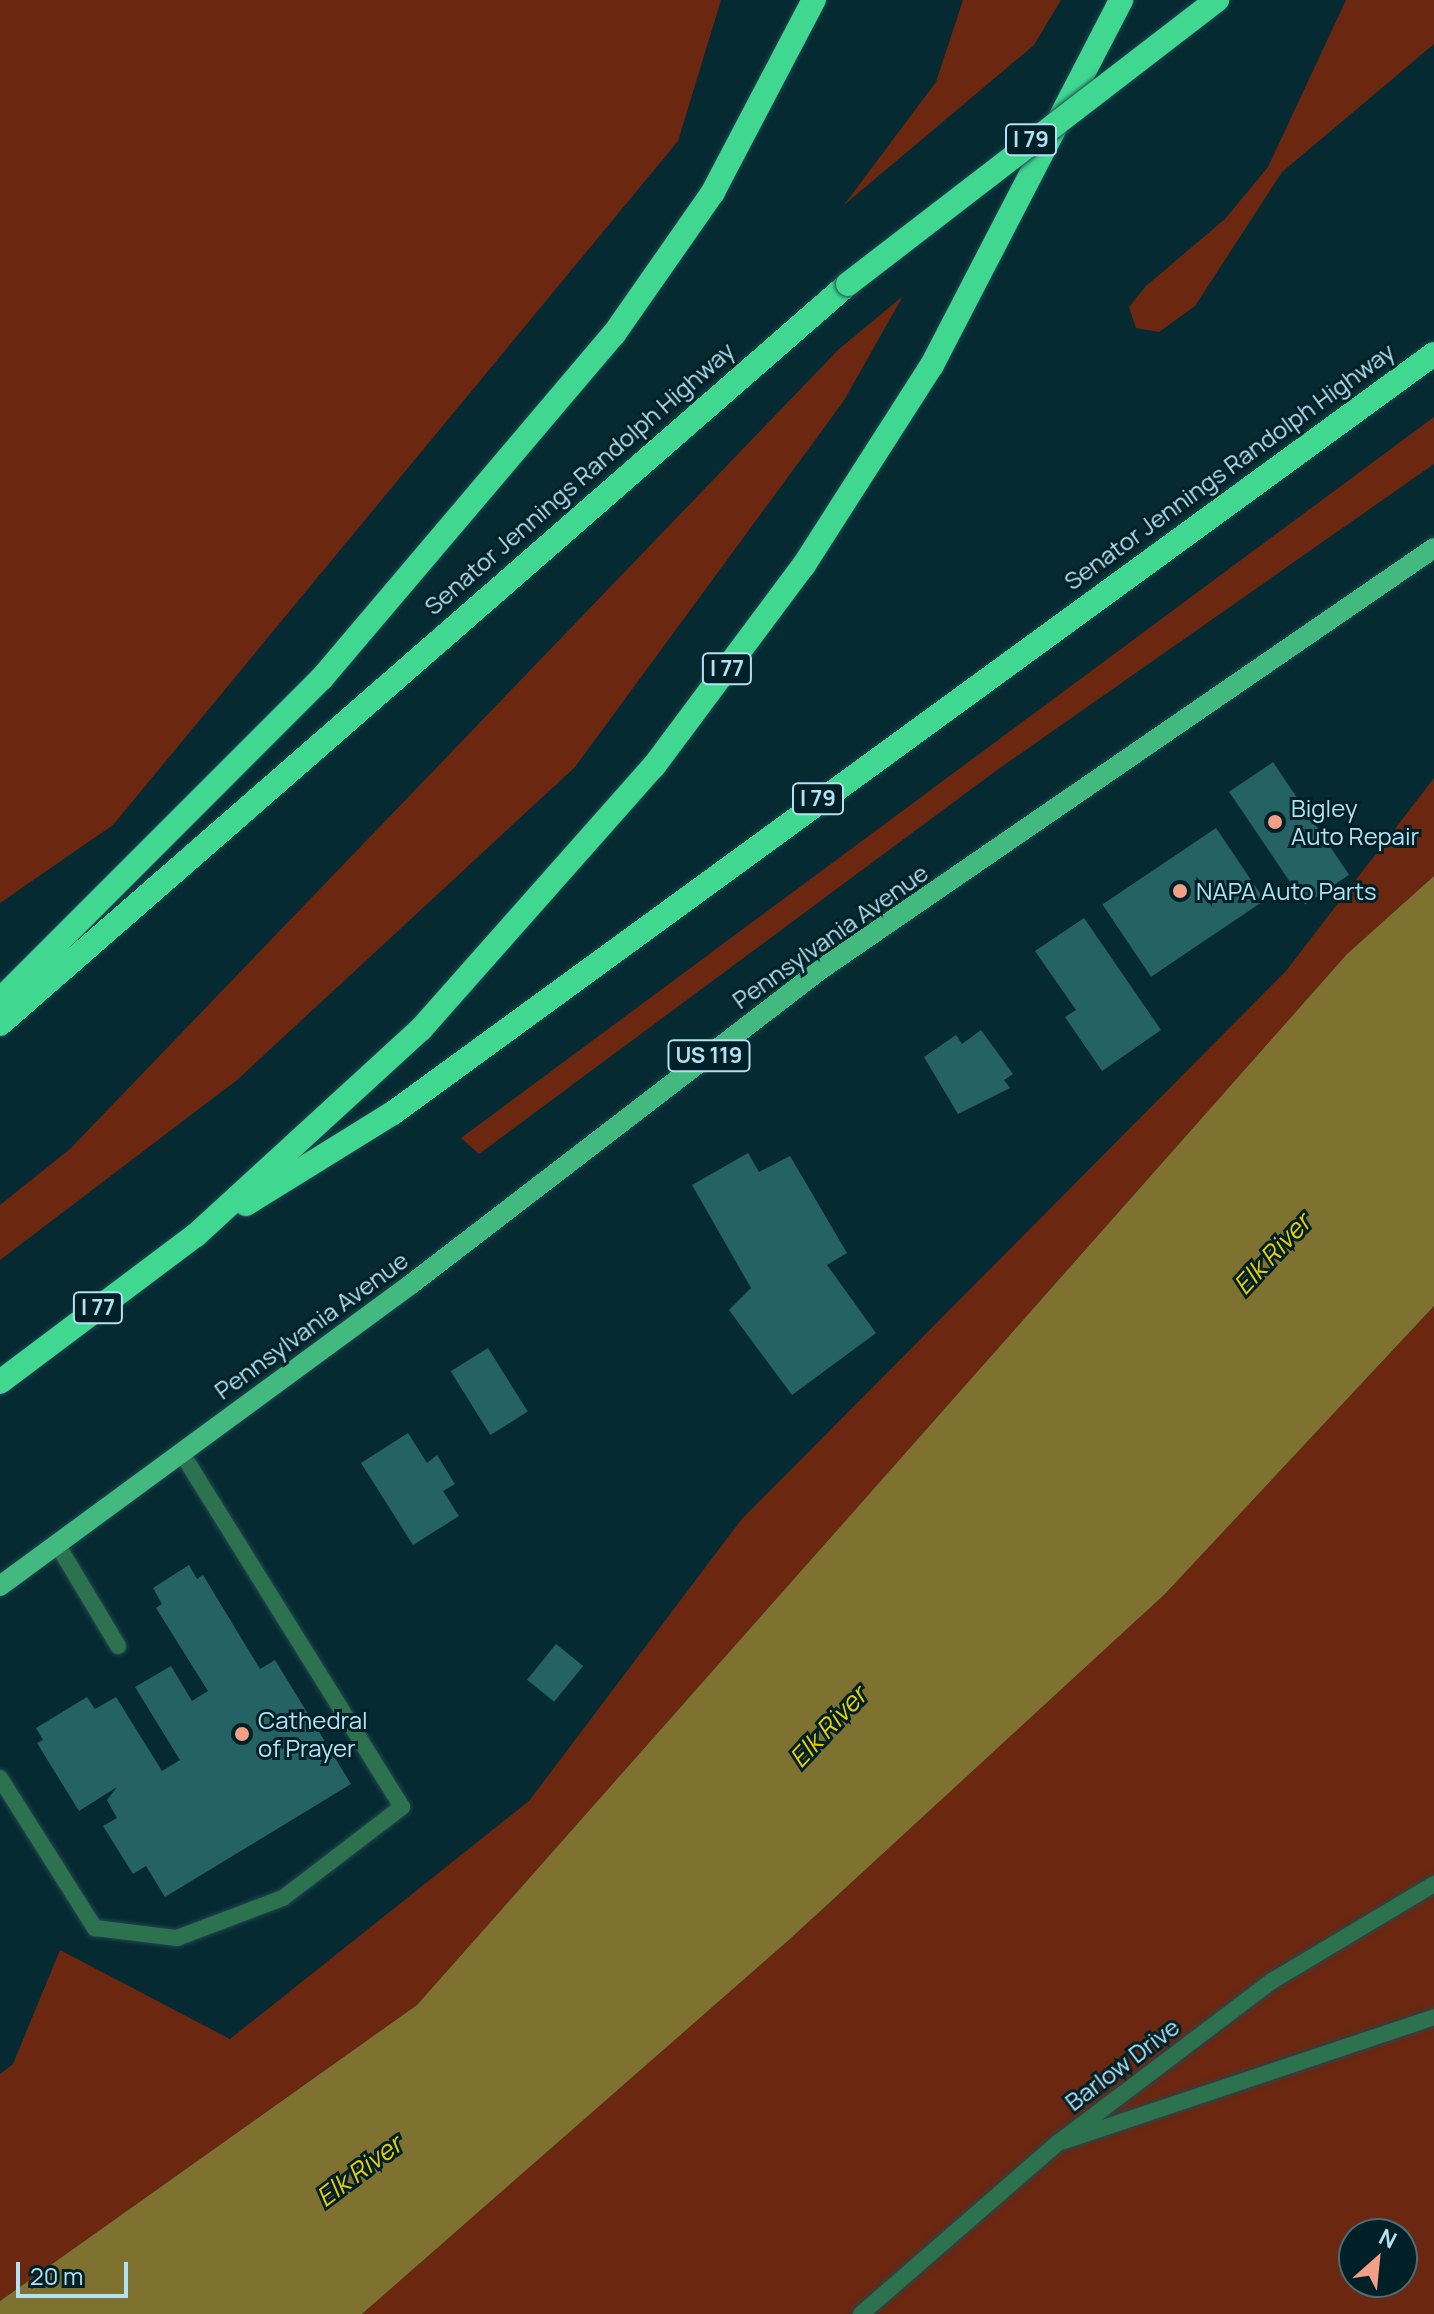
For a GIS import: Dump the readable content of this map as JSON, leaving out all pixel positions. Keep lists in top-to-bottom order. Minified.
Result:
{"streets":{"highway":["I 79","Senator Jennings Randolph Highway","I 77"],"main road":["Pennsylvania Avenue","US 119"],"street":["Barlow Drive"]},"crossings":[["Senator Jennings Randolph Highway","I 77"]],"water":["Elk River"],"places":["Bigley Auto Repair","NAPA Auto Parts","Cathedral of Prayer"],"scale_bar":"20 m","north":"top right"}
